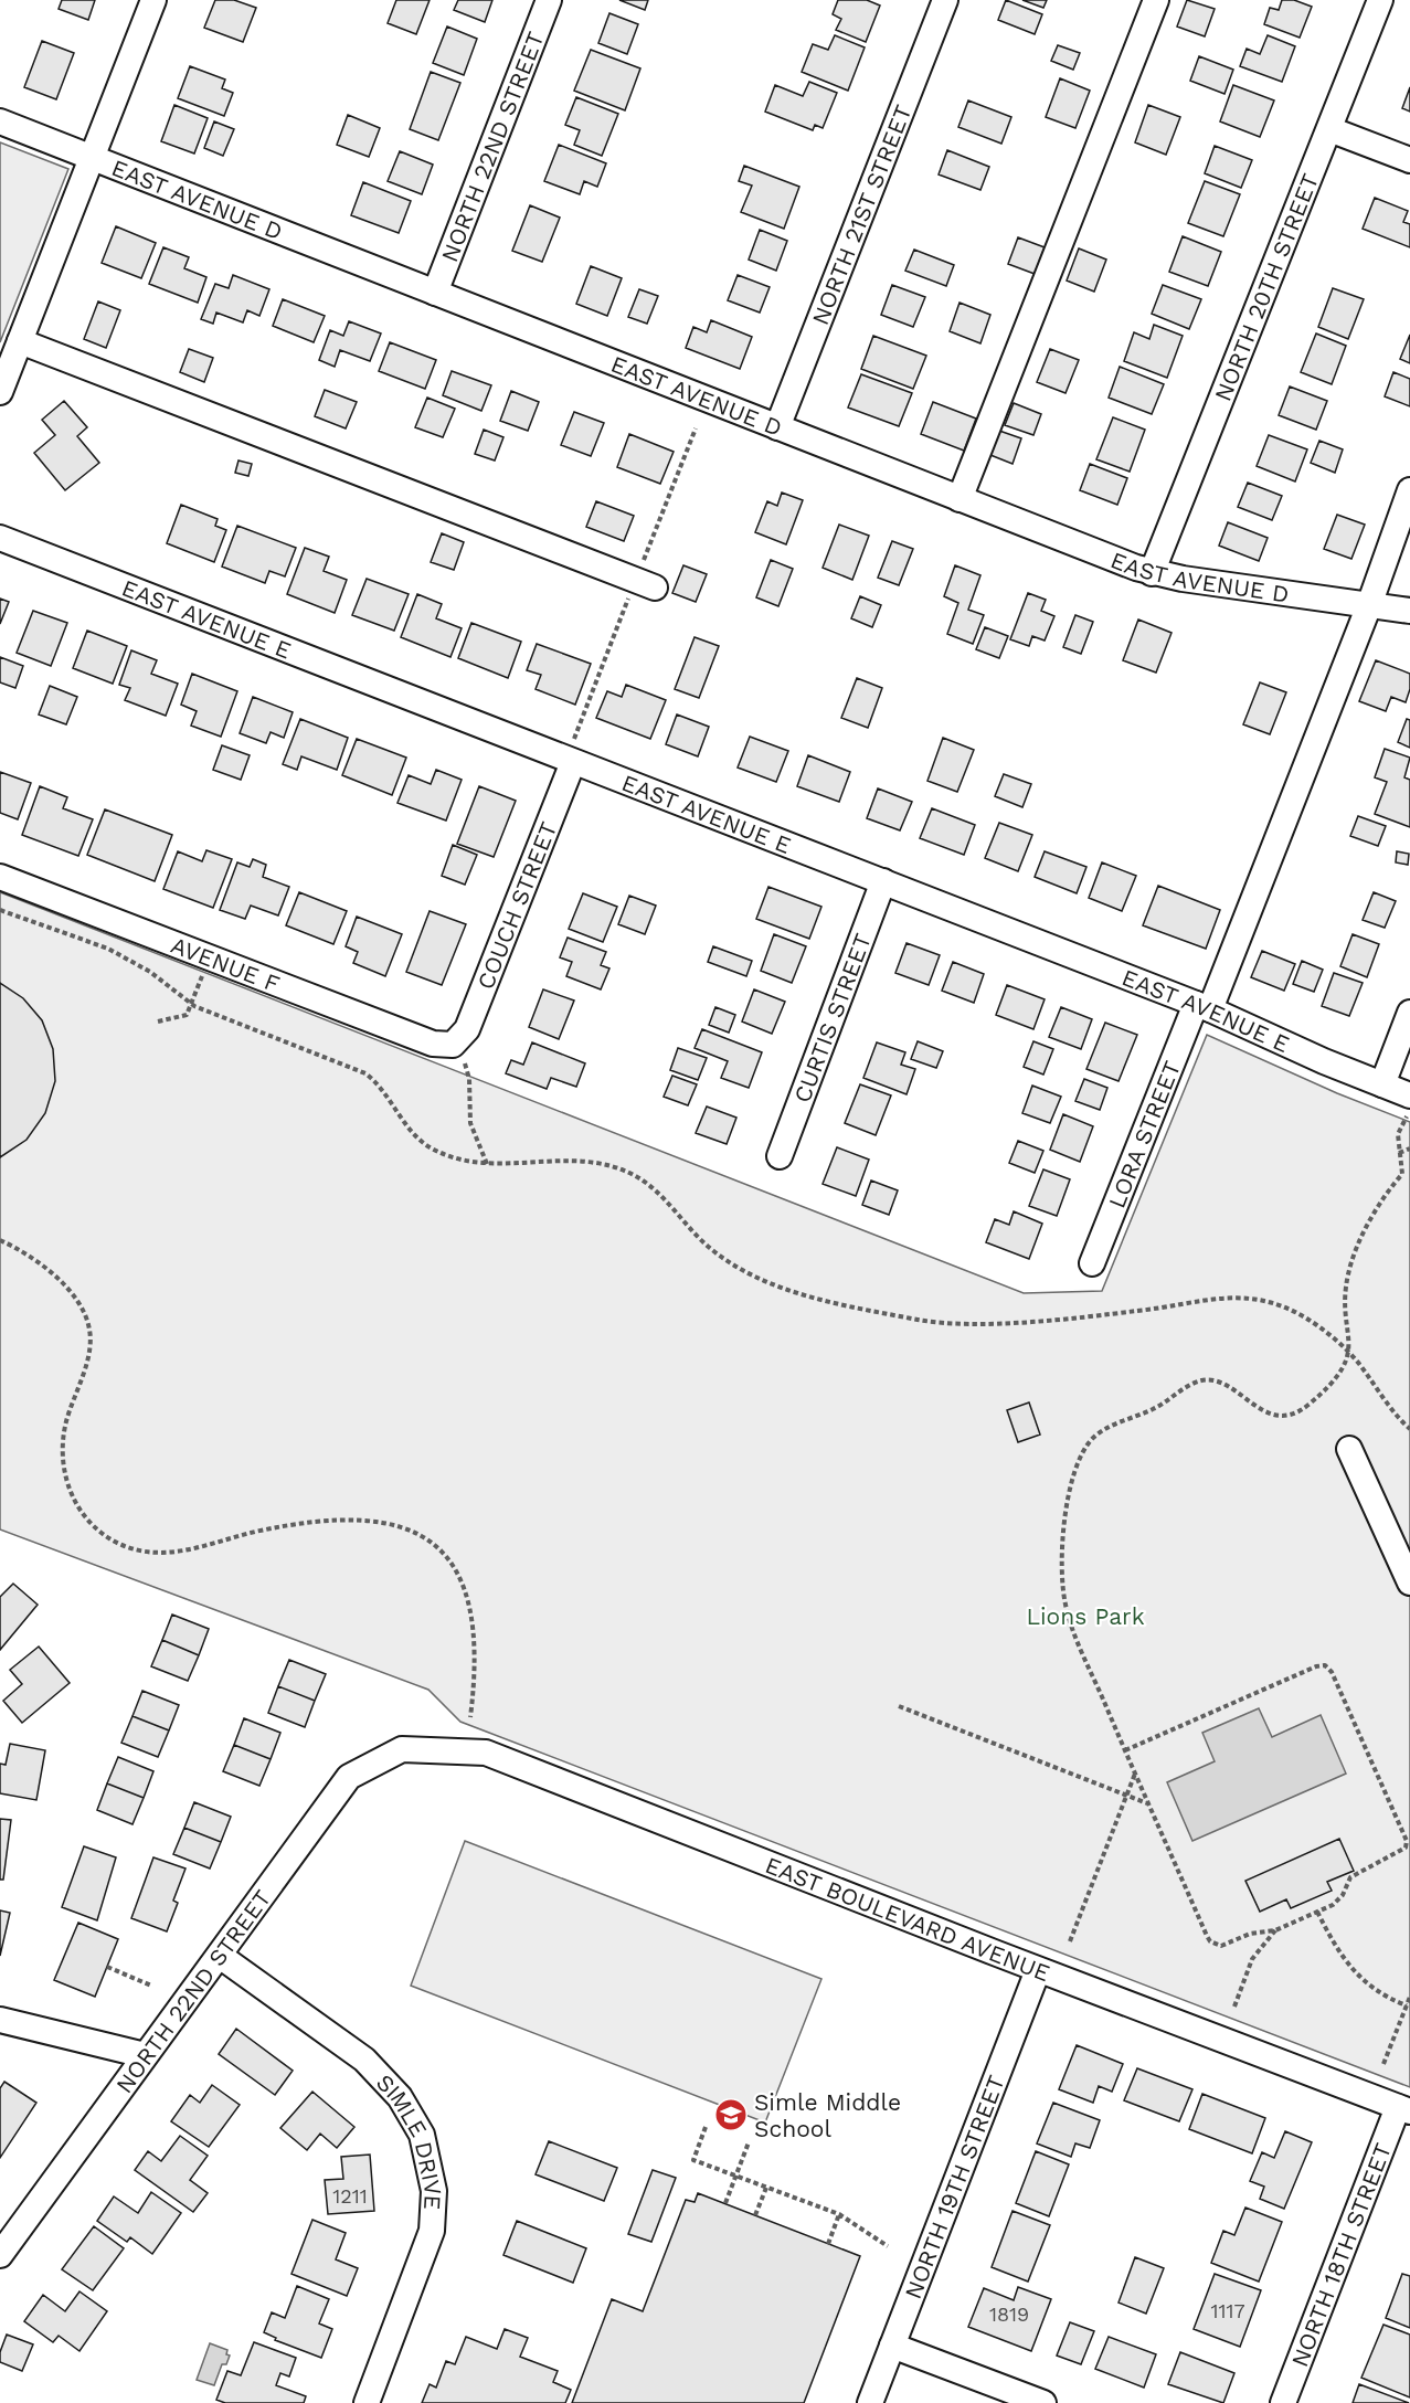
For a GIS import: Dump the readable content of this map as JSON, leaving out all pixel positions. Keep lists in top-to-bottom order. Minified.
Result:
{"streets":{"street":["NORTH 22ND STREET","EAST AVENUE D","NORTH 21ST STREET","NORTH 20TH STREET","EAST AVENUE E","COUCH STREET","AVENUE F","CURTIS STREET","LORA STREET","EAST BOULEVARD AVENUE","SIMLE DRIVE","NORTH 19TH STREET","NORTH 18TH STREET"]},"crossings":[["NORTH 22ND STREET","EAST AVENUE D"],["NORTH 22ND STREET","EAST BOULEVARD AVENUE"],["NORTH 22ND STREET","SIMLE DRIVE"],["EAST AVENUE D","NORTH 21ST STREET"],["EAST AVENUE D","NORTH 20TH STREET"],["EAST AVENUE D","LORA STREET"],["EAST AVENUE E","COUCH STREET"],["EAST AVENUE E","CURTIS STREET"],["EAST AVENUE E","LORA STREET"],["COUCH STREET","AVENUE F"],["EAST BOULEVARD AVENUE","NORTH 19TH STREET"],["EAST BOULEVARD AVENUE","NORTH 18TH STREET"]],"parks":["Lions Park"],"places":{"school or university":["Simle Middle School"]},"house_numbers":["1211","1117","1819"]}
